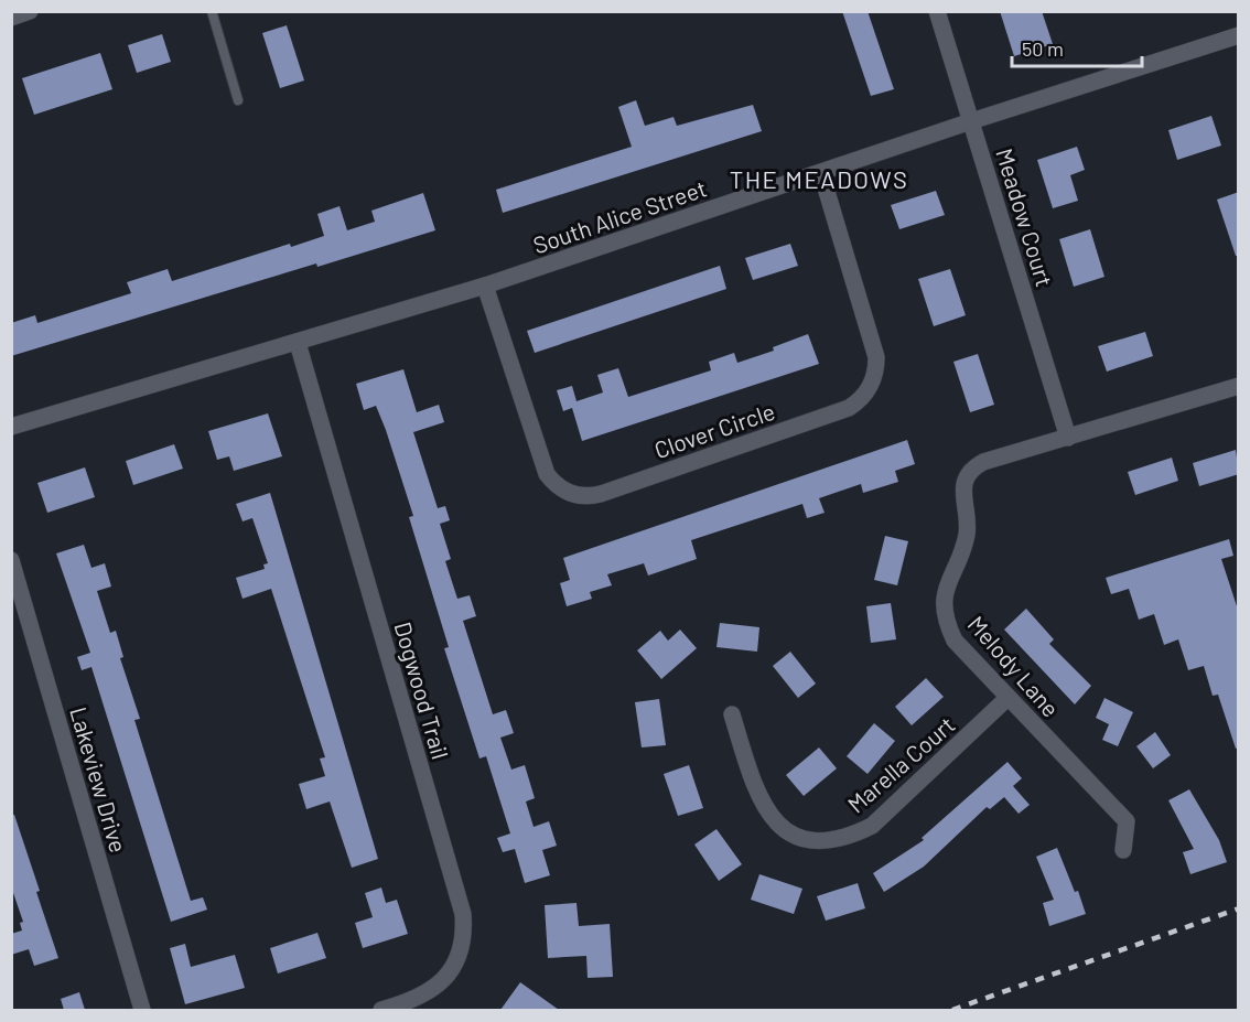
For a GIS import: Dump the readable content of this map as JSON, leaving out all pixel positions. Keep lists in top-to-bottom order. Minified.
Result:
{"streets":{"street":["South Alice Street","Meadow Court","Clover Circle","Melody Lane","Dogwood Trail","Marella Court","Lakeview Drive"]},"crossings":[["South Alice Street","Meadow Court"],["South Alice Street","Clover Circle"],["South Alice Street","Dogwood Trail"],["Meadow Court","Melody Lane"],["Melody Lane","Marella Court"]],"districts":["THE MEADOWS"],"scale_bar":"50 m"}
